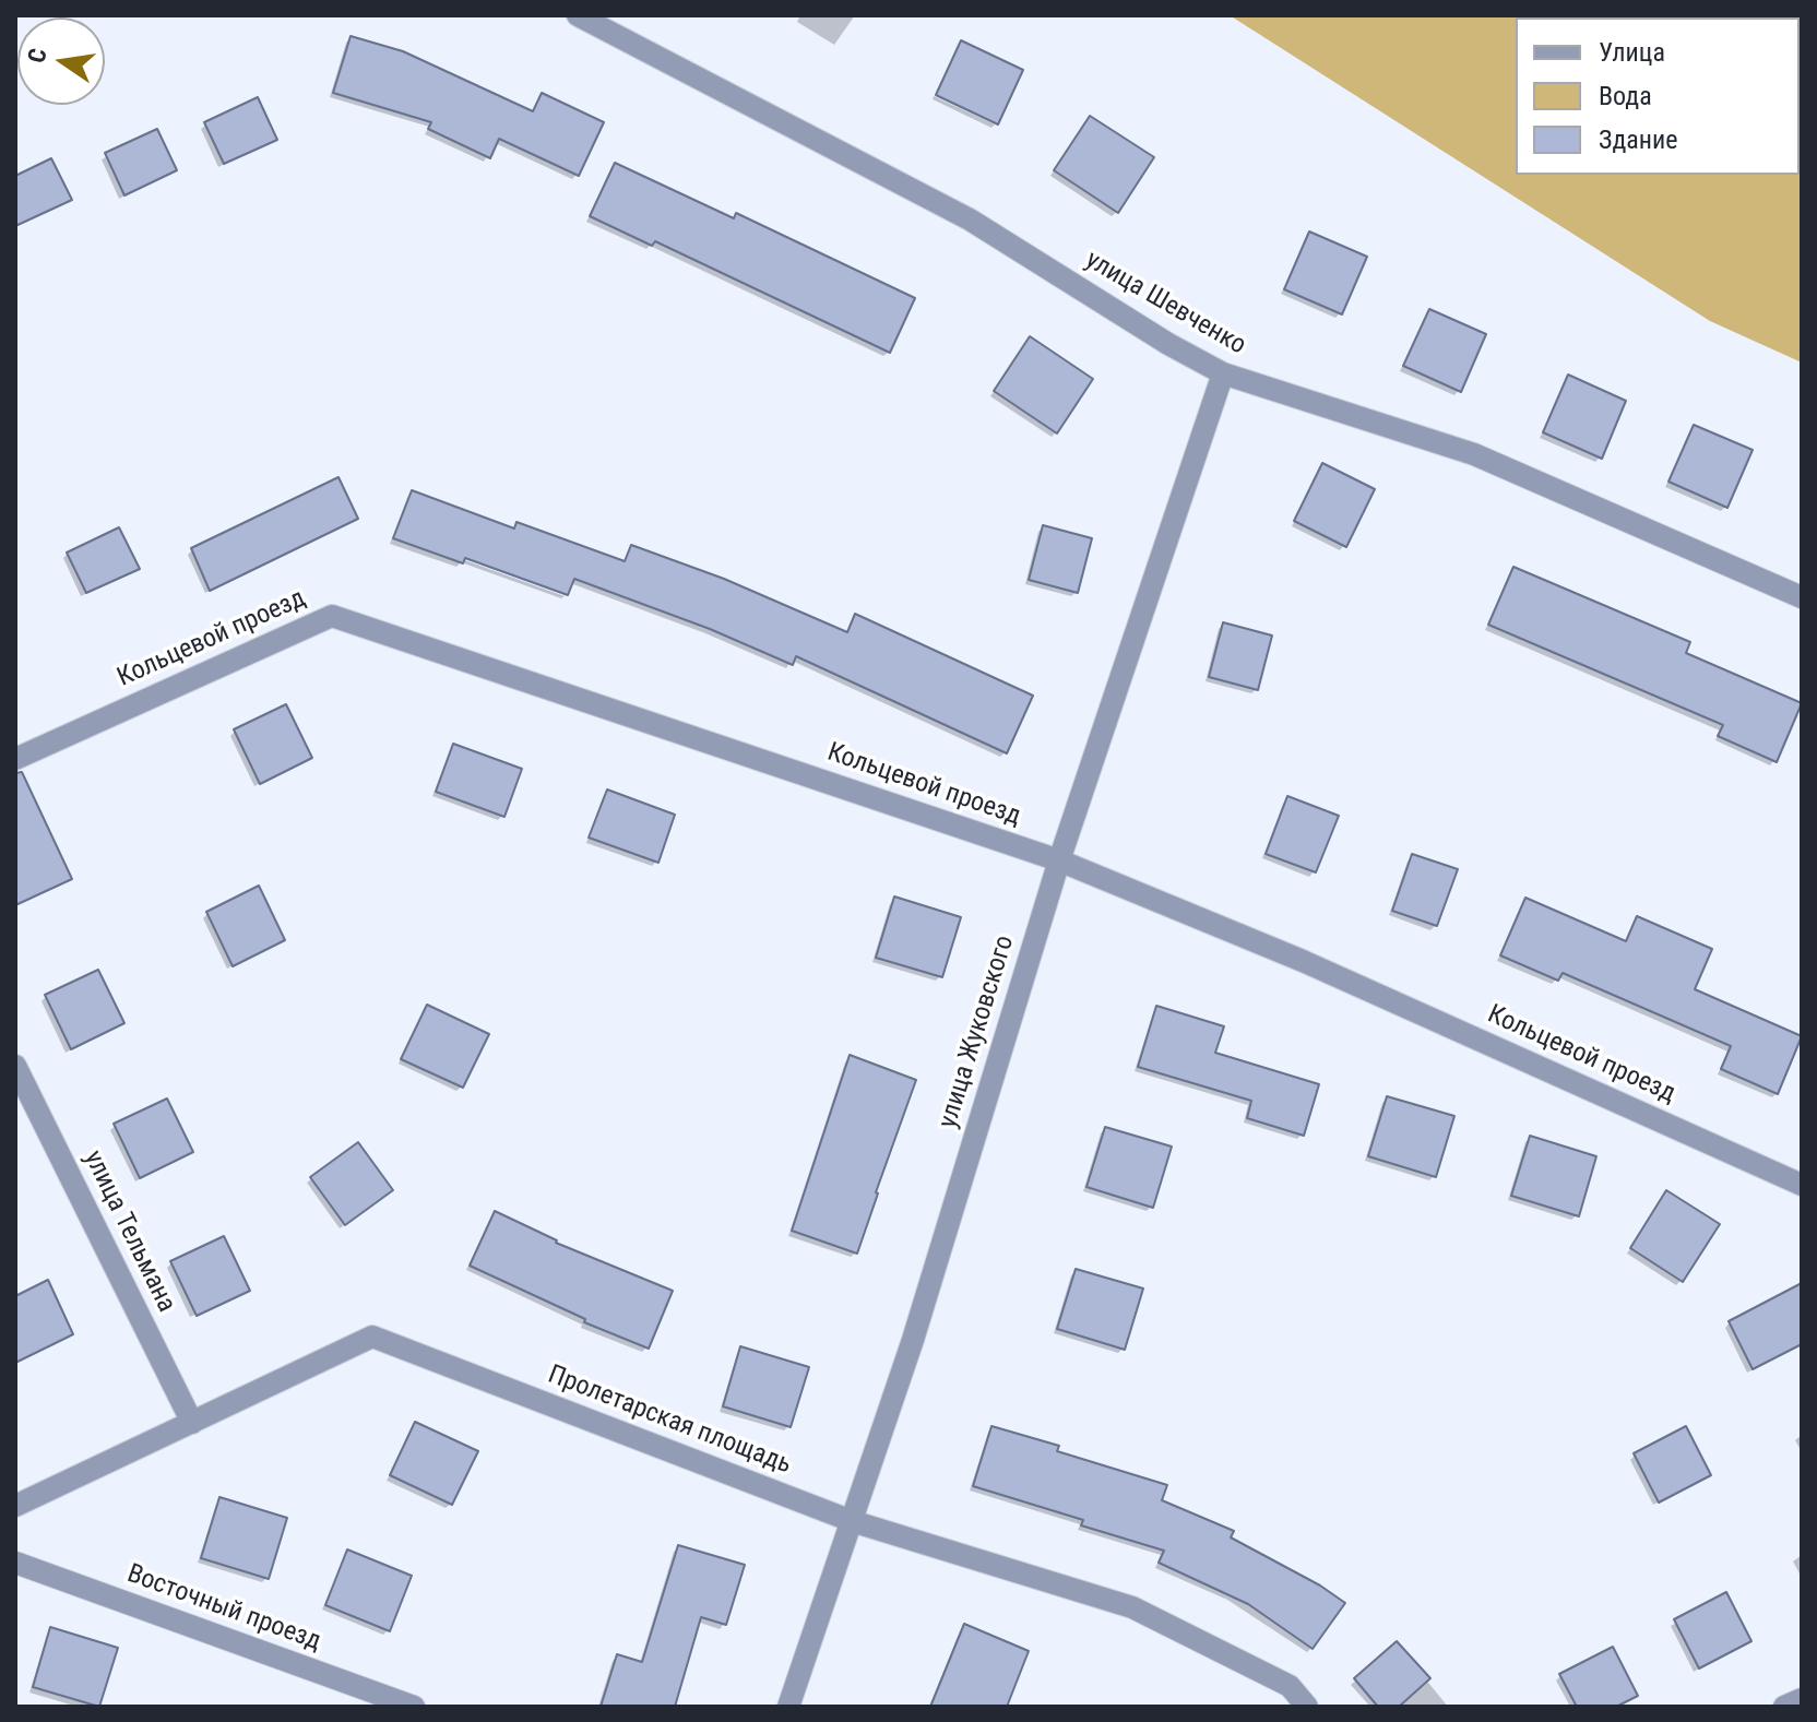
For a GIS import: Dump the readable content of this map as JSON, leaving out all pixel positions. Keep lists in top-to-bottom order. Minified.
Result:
{"streets":{"street":["улица Шевченко","Кольцевой проезд","улица Жуковского","улица Тельмана","Пролетарская площадь","Восточный проезд"]},"crossings":[["улица Шевченко","улица Жуковского"],["Кольцевой проезд","улица Жуковского"],["улица Жуковского","Пролетарская площадь"],["улица Тельмана","Пролетарская площадь"]],"legend":["Улица","Вода","Здание"],"north":"left"}
